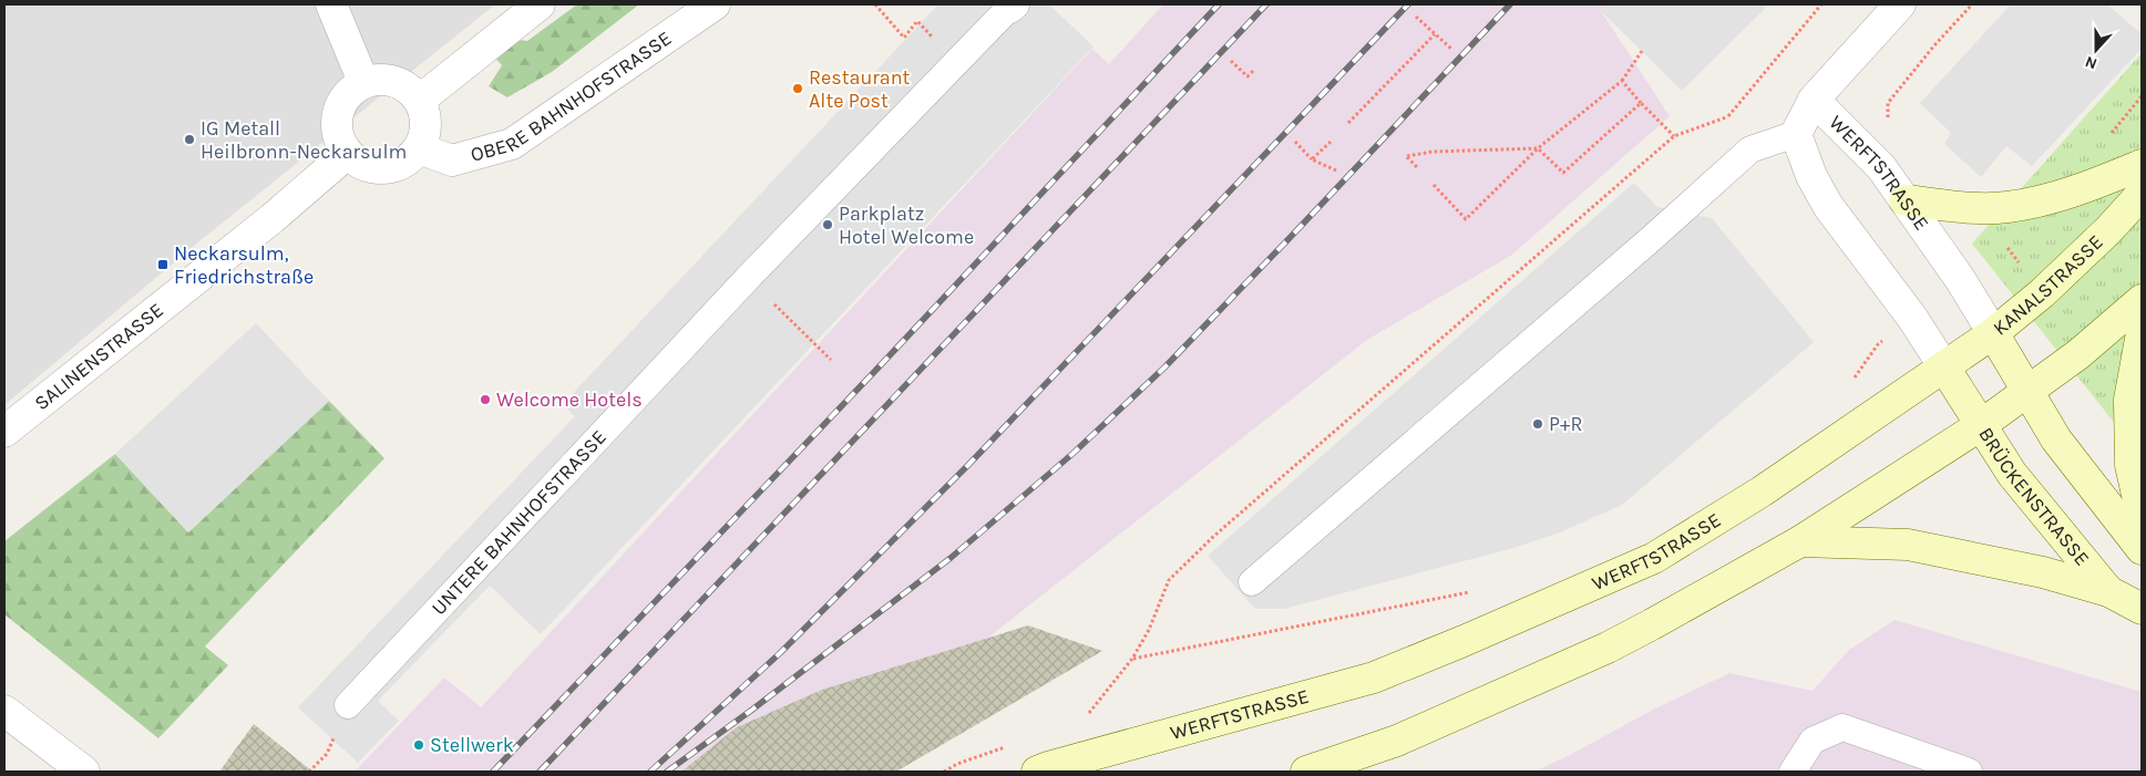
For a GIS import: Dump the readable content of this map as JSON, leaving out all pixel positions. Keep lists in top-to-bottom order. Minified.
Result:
{"streets":{"main road":["WERFTSTRASSE","KANALSTRASSE","BRÜCKENSTRASSE"],"street":["OBERE BAHNHOFSTRASSE","SALINENSTRASSE"],"lane":["UNTERE BAHNHOFSTRASSE"]},"crossings":[["OBERE BAHNHOFSTRASSE","SALINENSTRASSE"],["WERFTSTRASSE","KANALSTRASSE"],["WERFTSTRASSE","BRÜCKENSTRASSE"],["KANALSTRASSE","BRÜCKENSTRASSE"]],"places":{"other":["Restaurant Alte Post","IG Metall Heilbronn-Neckarsulm","Parkplatz Hotel Welcome","Welcome Hotels","P+R","Stellwerk"],"transit":["Neckarsulm, Friedrichstraße"]},"north":"bottom"}
